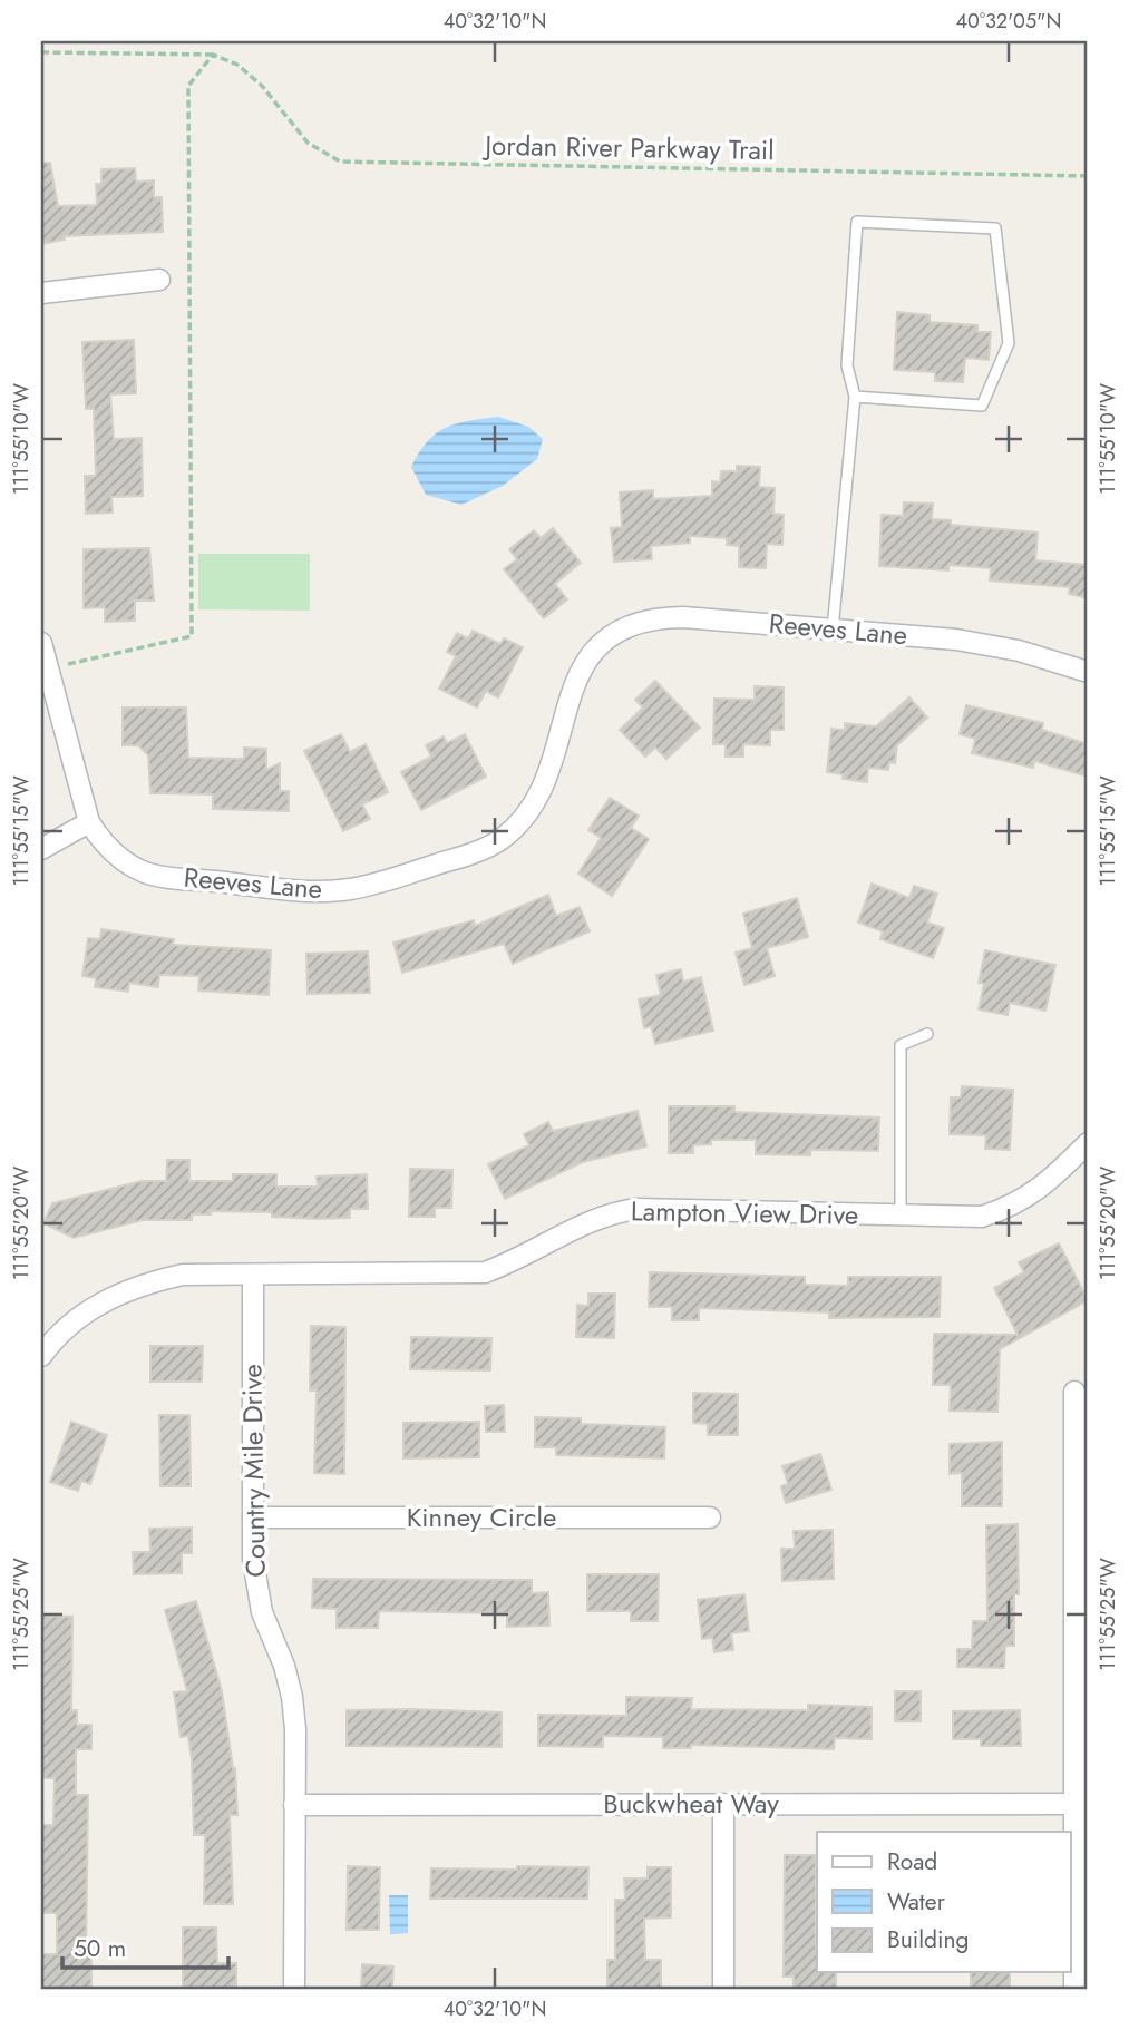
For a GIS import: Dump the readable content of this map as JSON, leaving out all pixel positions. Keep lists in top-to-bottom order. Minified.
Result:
{"streets":{"street":["Reeves Lane","Lampton View Drive","Country Mile Drive","Kinney Circle","Buckwheat Way"],"path":["Jordan River Parkway Trail"]},"crossings":[["Lampton View Drive","Country Mile Drive"],["Country Mile Drive","Kinney Circle"],["Country Mile Drive","Buckwheat Way"]],"legend":["Road","Water","Building"],"scale_bar":"50 m","coordinates":["40°32'10\"N","40°32'05\"N","111°55'10\"W","111°55'15\"W","111°55'20\"W","111°55'25\"W"]}
